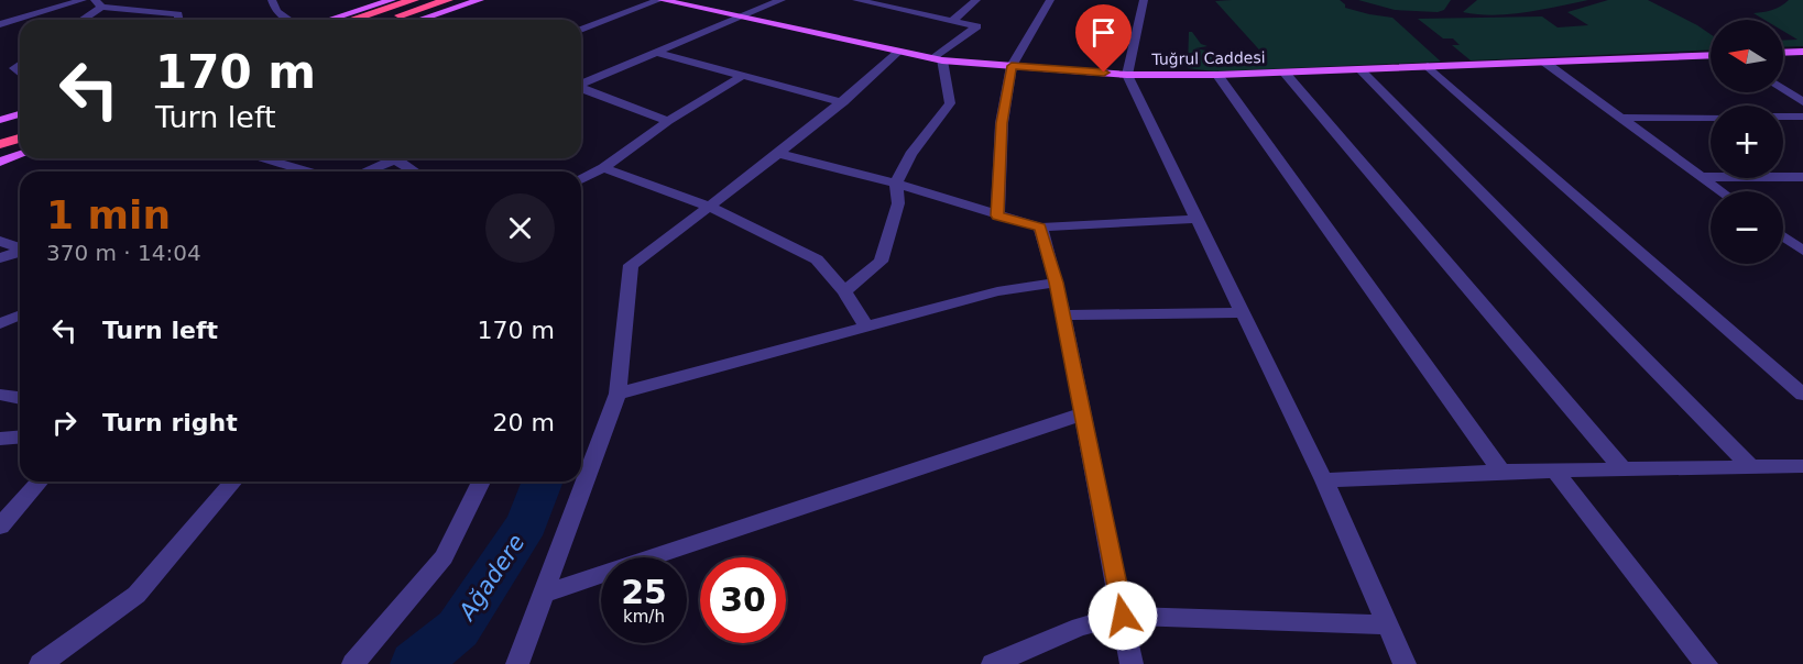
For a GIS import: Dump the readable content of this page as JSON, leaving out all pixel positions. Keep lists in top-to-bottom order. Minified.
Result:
{"streets":{"main road":["Tuğrul Caddesi"]},"water":["Ağadere"],"north":"left","page":{"map_buttons":["+","−"],"turn":["170 m","Turn left"],"heading":["1 min","370 m · 14:04"],"list":[{"name":"Turn left","value":"170 m"},{"name":"Turn right","value":"20 m"}],"speed":"25 km/h","limit":"30"}}
